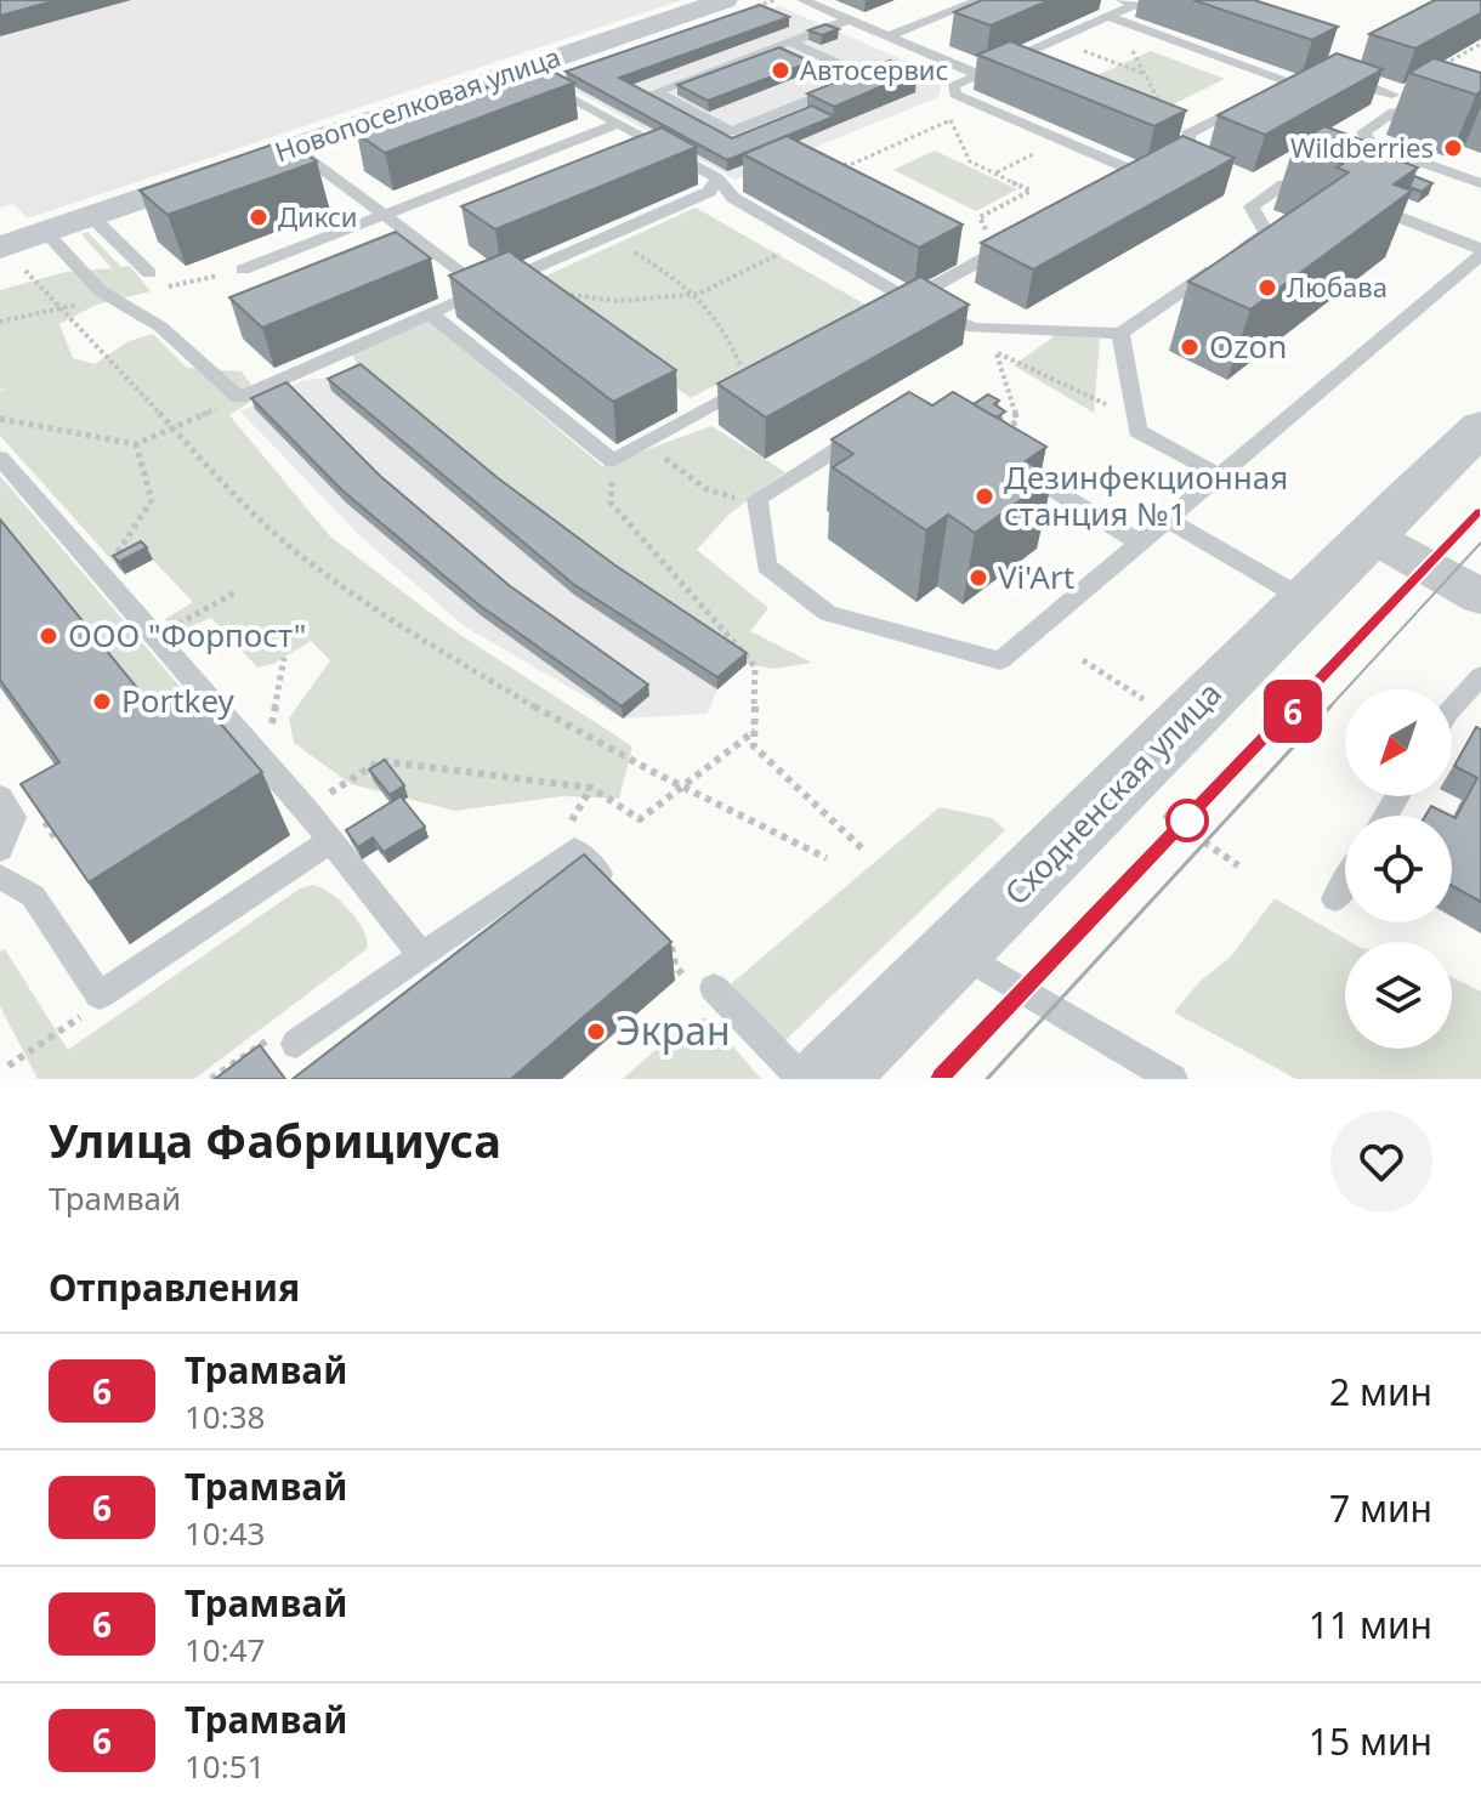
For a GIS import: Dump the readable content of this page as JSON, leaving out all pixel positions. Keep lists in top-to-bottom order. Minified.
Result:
{"streets":{"street":["Новопоселковая улица","Сходненская улица"]},"places":["Автосервис","Wildberries","Дикси","Любава","Ozon","Дезинфекционная станция №1","Vi'Art","ООО \"Форпост\"","Portkey","Экран"],"lines":["tram line 6"],"north":"bottom left","page":{"on_map":"6","heading":[["Улица Фабрициуса","Трамвай"],"Отправления"],"list":[{"mark":"6","name":"Трамвай","note":"10:38","value":"2 мин"},{"mark":"6","name":"Трамвай","note":"10:43","value":"7 мин"},{"mark":"6","name":"Трамвай","note":"10:47","value":"11 мин"},{"mark":"6","name":"Трамвай","note":"10:51","value":"15 мин"}]}}
